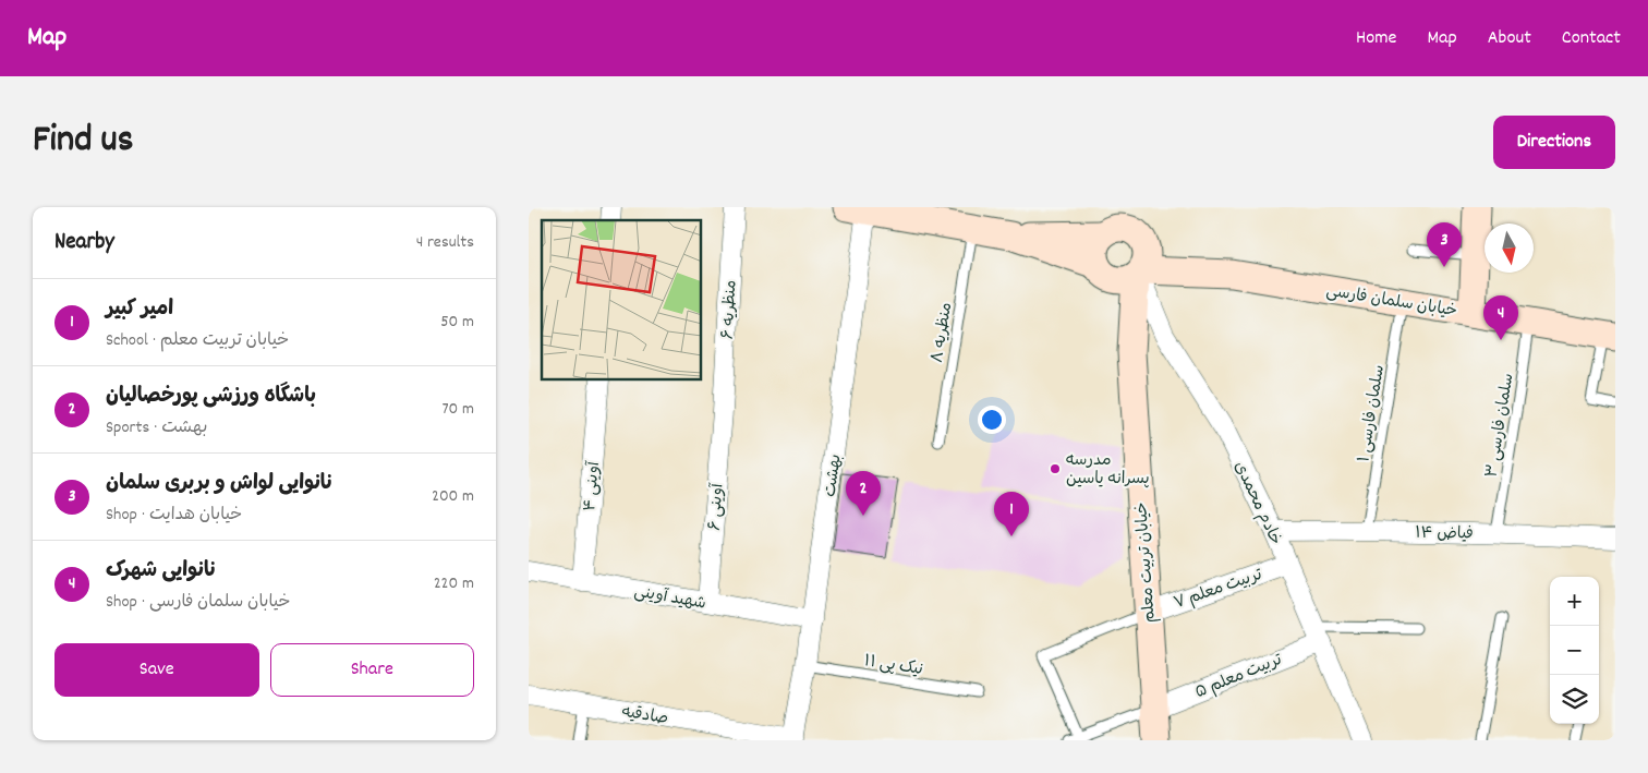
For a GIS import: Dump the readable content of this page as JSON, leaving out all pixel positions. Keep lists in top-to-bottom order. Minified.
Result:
{"streets":{"main road":["خیابان سلمان فارسی","خیابان تربیت معلم"],"street":["منظریه ۶","بهشت","آوینی ۴","خادم محمدی","آوینی ۶","فیاض ۱۴","تربیت معلم ۷","شهید آوینی","تربیت معلم ۵","صادقیه"],"lane":["منظریه ۸","سلمان فارسی ۱","سلمان فارسی ۳","نیک پی ۱۱"]},"crossings":[["خیابان سلمان فارسی","سلمان فارسی ۱"],["خیابان سلمان فارسی","سلمان فارسی ۳"],["منظریه ۶","آوینی ۶"],["سلمان فارسی ۱","فیاض ۱۴"],["سلمان فارسی ۳","فیاض ۱۴"],["بهشت","شهید آوینی"],["بهشت","نیک پی ۱۱"],["بهشت","صادقیه"],["آوینی ۴","شهید آوینی"],["خادم محمدی","فیاض ۱۴"],["خادم محمدی","تربیت معلم ۷"],["خادم محمدی","تربیت معلم ۵"],["آوینی ۶","شهید آوینی"],["خیابان تربیت معلم","تربیت معلم ۷"],["خیابان تربیت معلم","تربیت معلم ۵"]],"places":["مدرسه پسرانه یاسین"],"north":"bottom","page":{"header":"Map","nav":["Home","Map","About","Contact"],"title":"Find us","buttons":["Directions",["Save","Share"]],"heading":["Nearby","4 results"],"pins":["3","4","2","1"],"list":[{"mark":"1","name":"امیر کبیر","note":"School · خیابان تربیت معلم","value":"50 m"},{"mark":"2","name":"باشگاه ورزشی پورخصالیان","note":"Sports · بهشت","value":"70 m"},{"mark":"3","name":"نانوایی لواش و بربری سلمان","note":"Shop · خیابان هدایت","value":"200 m"},{"mark":"4","name":"نانوایی شهرک","note":"Shop · خیابان سلمان فارسی","value":"220 m"}],"map_buttons":["+","−"]}}
